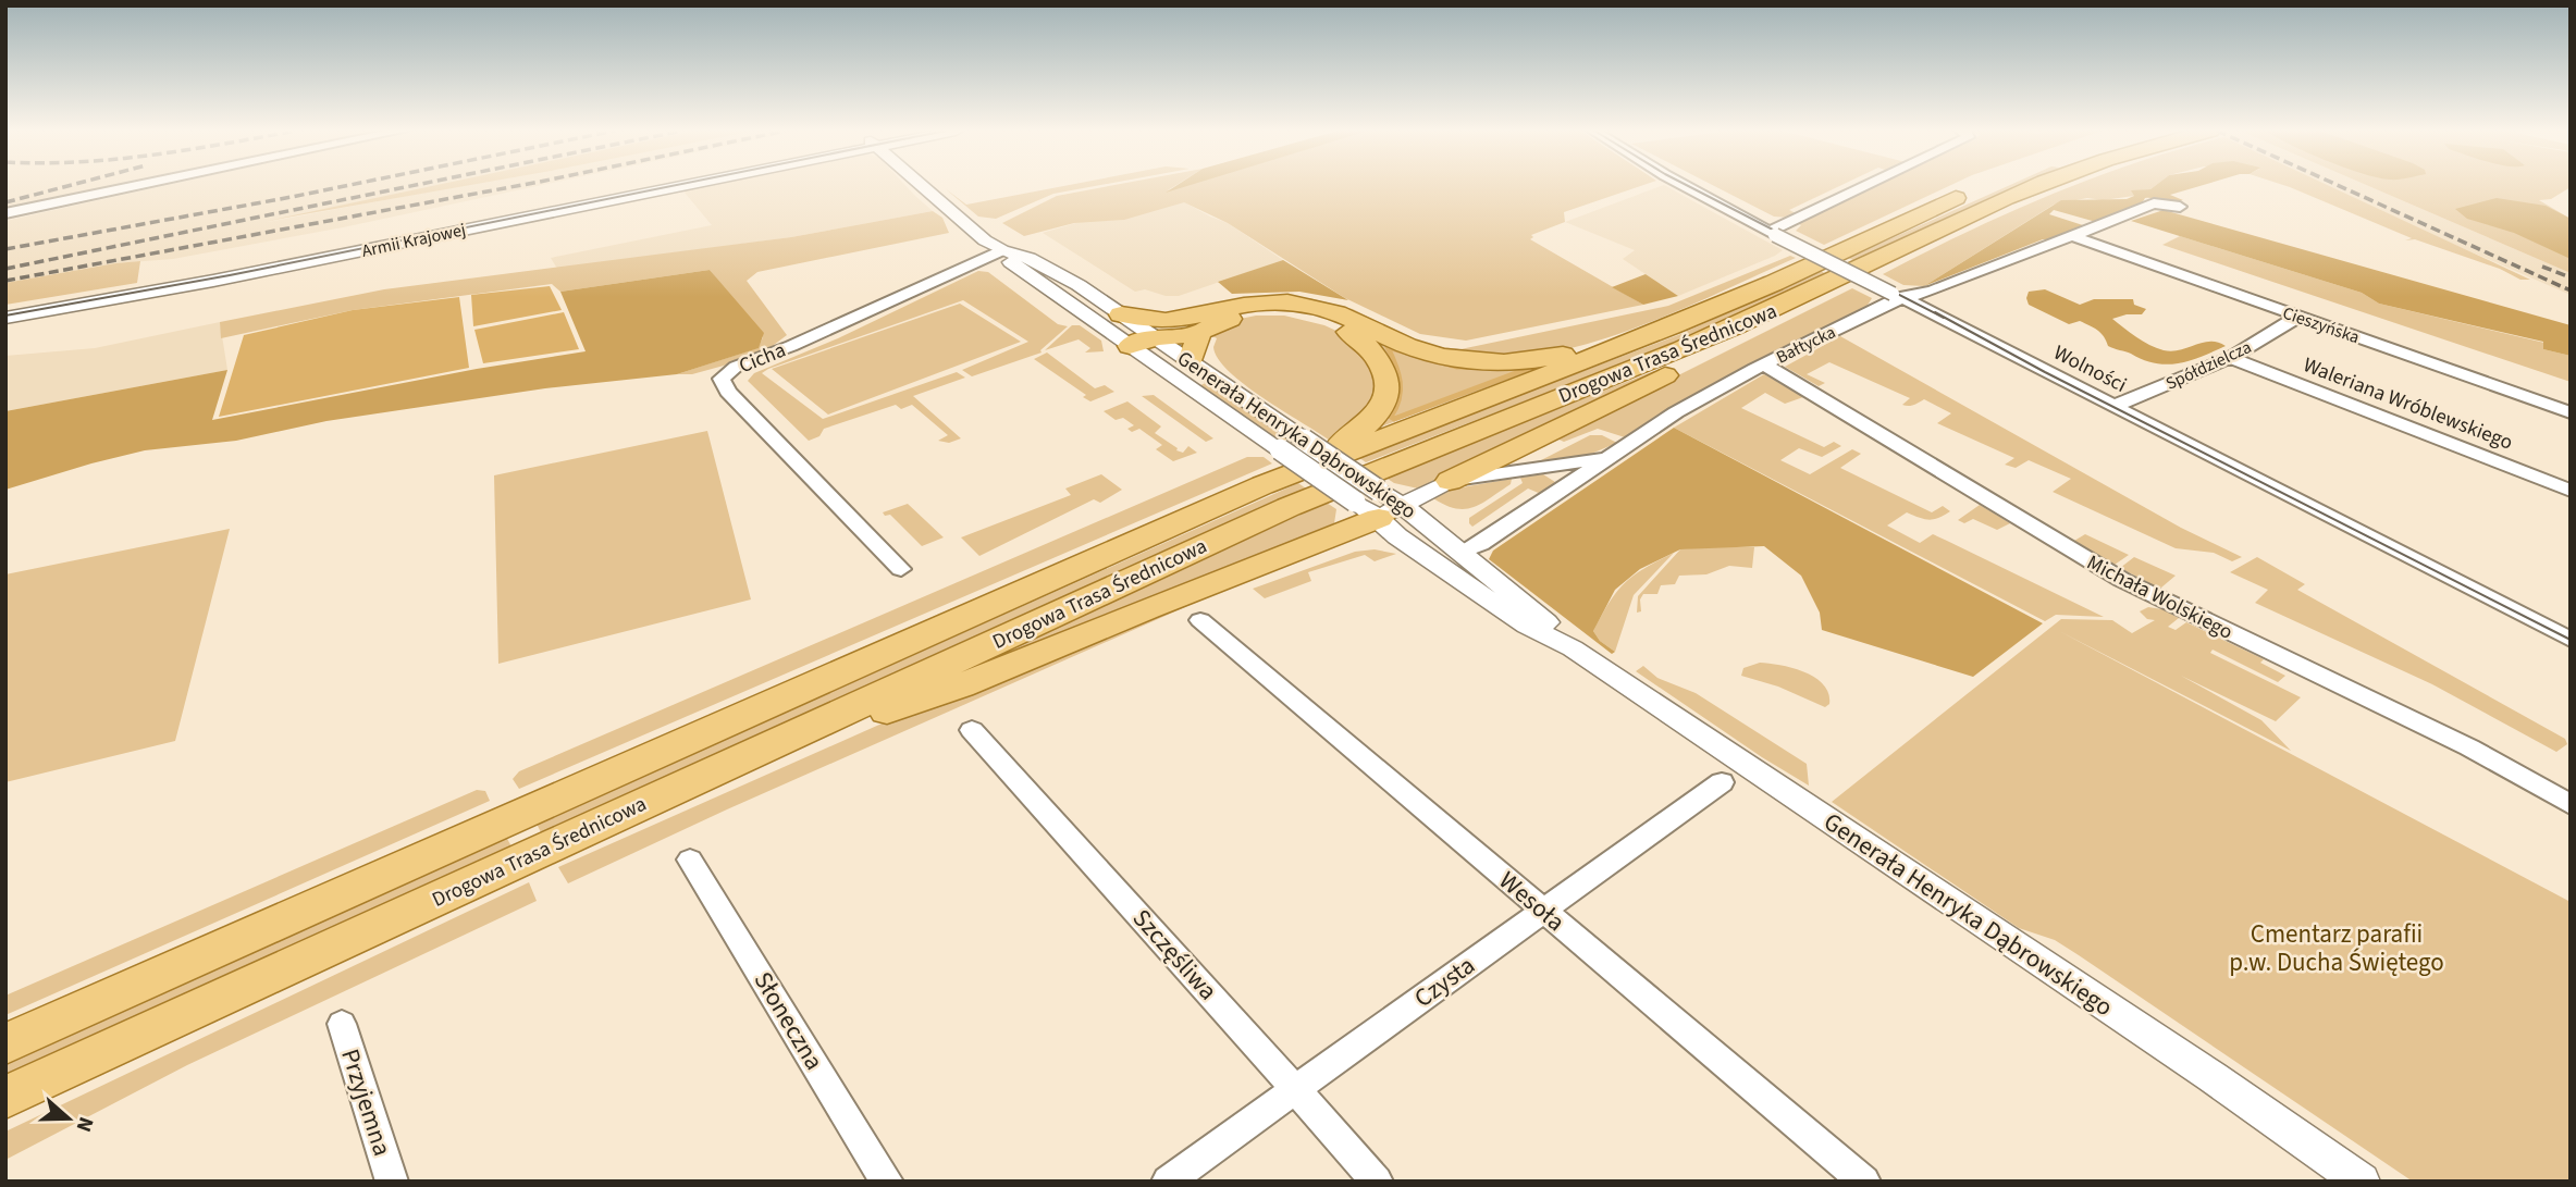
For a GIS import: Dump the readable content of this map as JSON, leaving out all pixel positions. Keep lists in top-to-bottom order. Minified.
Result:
{"streets":{"main road":["Drogowa Trasa Średnicowa"],"street":["Armii Krajowej","Cieszyńska","Bałtycka","Cicha","Spółdzielcza","Wolności","Waleriana Wróblewskiego","Generała Henryka Dąbrowskiego","Michała Wolskiego","Wesoła","Szczęśliwa","Czysta","Słoneczna","Przyjemna"]},"crossings":[["Cieszyńska","Bałtycka"],["Cieszyńska","Spółdzielcza"],["Bałtycka","Wolności"],["Bałtycka","Generała Henryka Dąbrowskiego"],["Bałtycka","Michała Wolskiego"],["Cicha","Generała Henryka Dąbrowskiego"],["Spółdzielcza","Wolności"],["Spółdzielcza","Waleriana Wróblewskiego"],["Wesoła","Czysta"],["Szczęśliwa","Czysta"]],"parks":["Cmentarz parafii p.w. Ducha Świętego"],"north":"right"}
